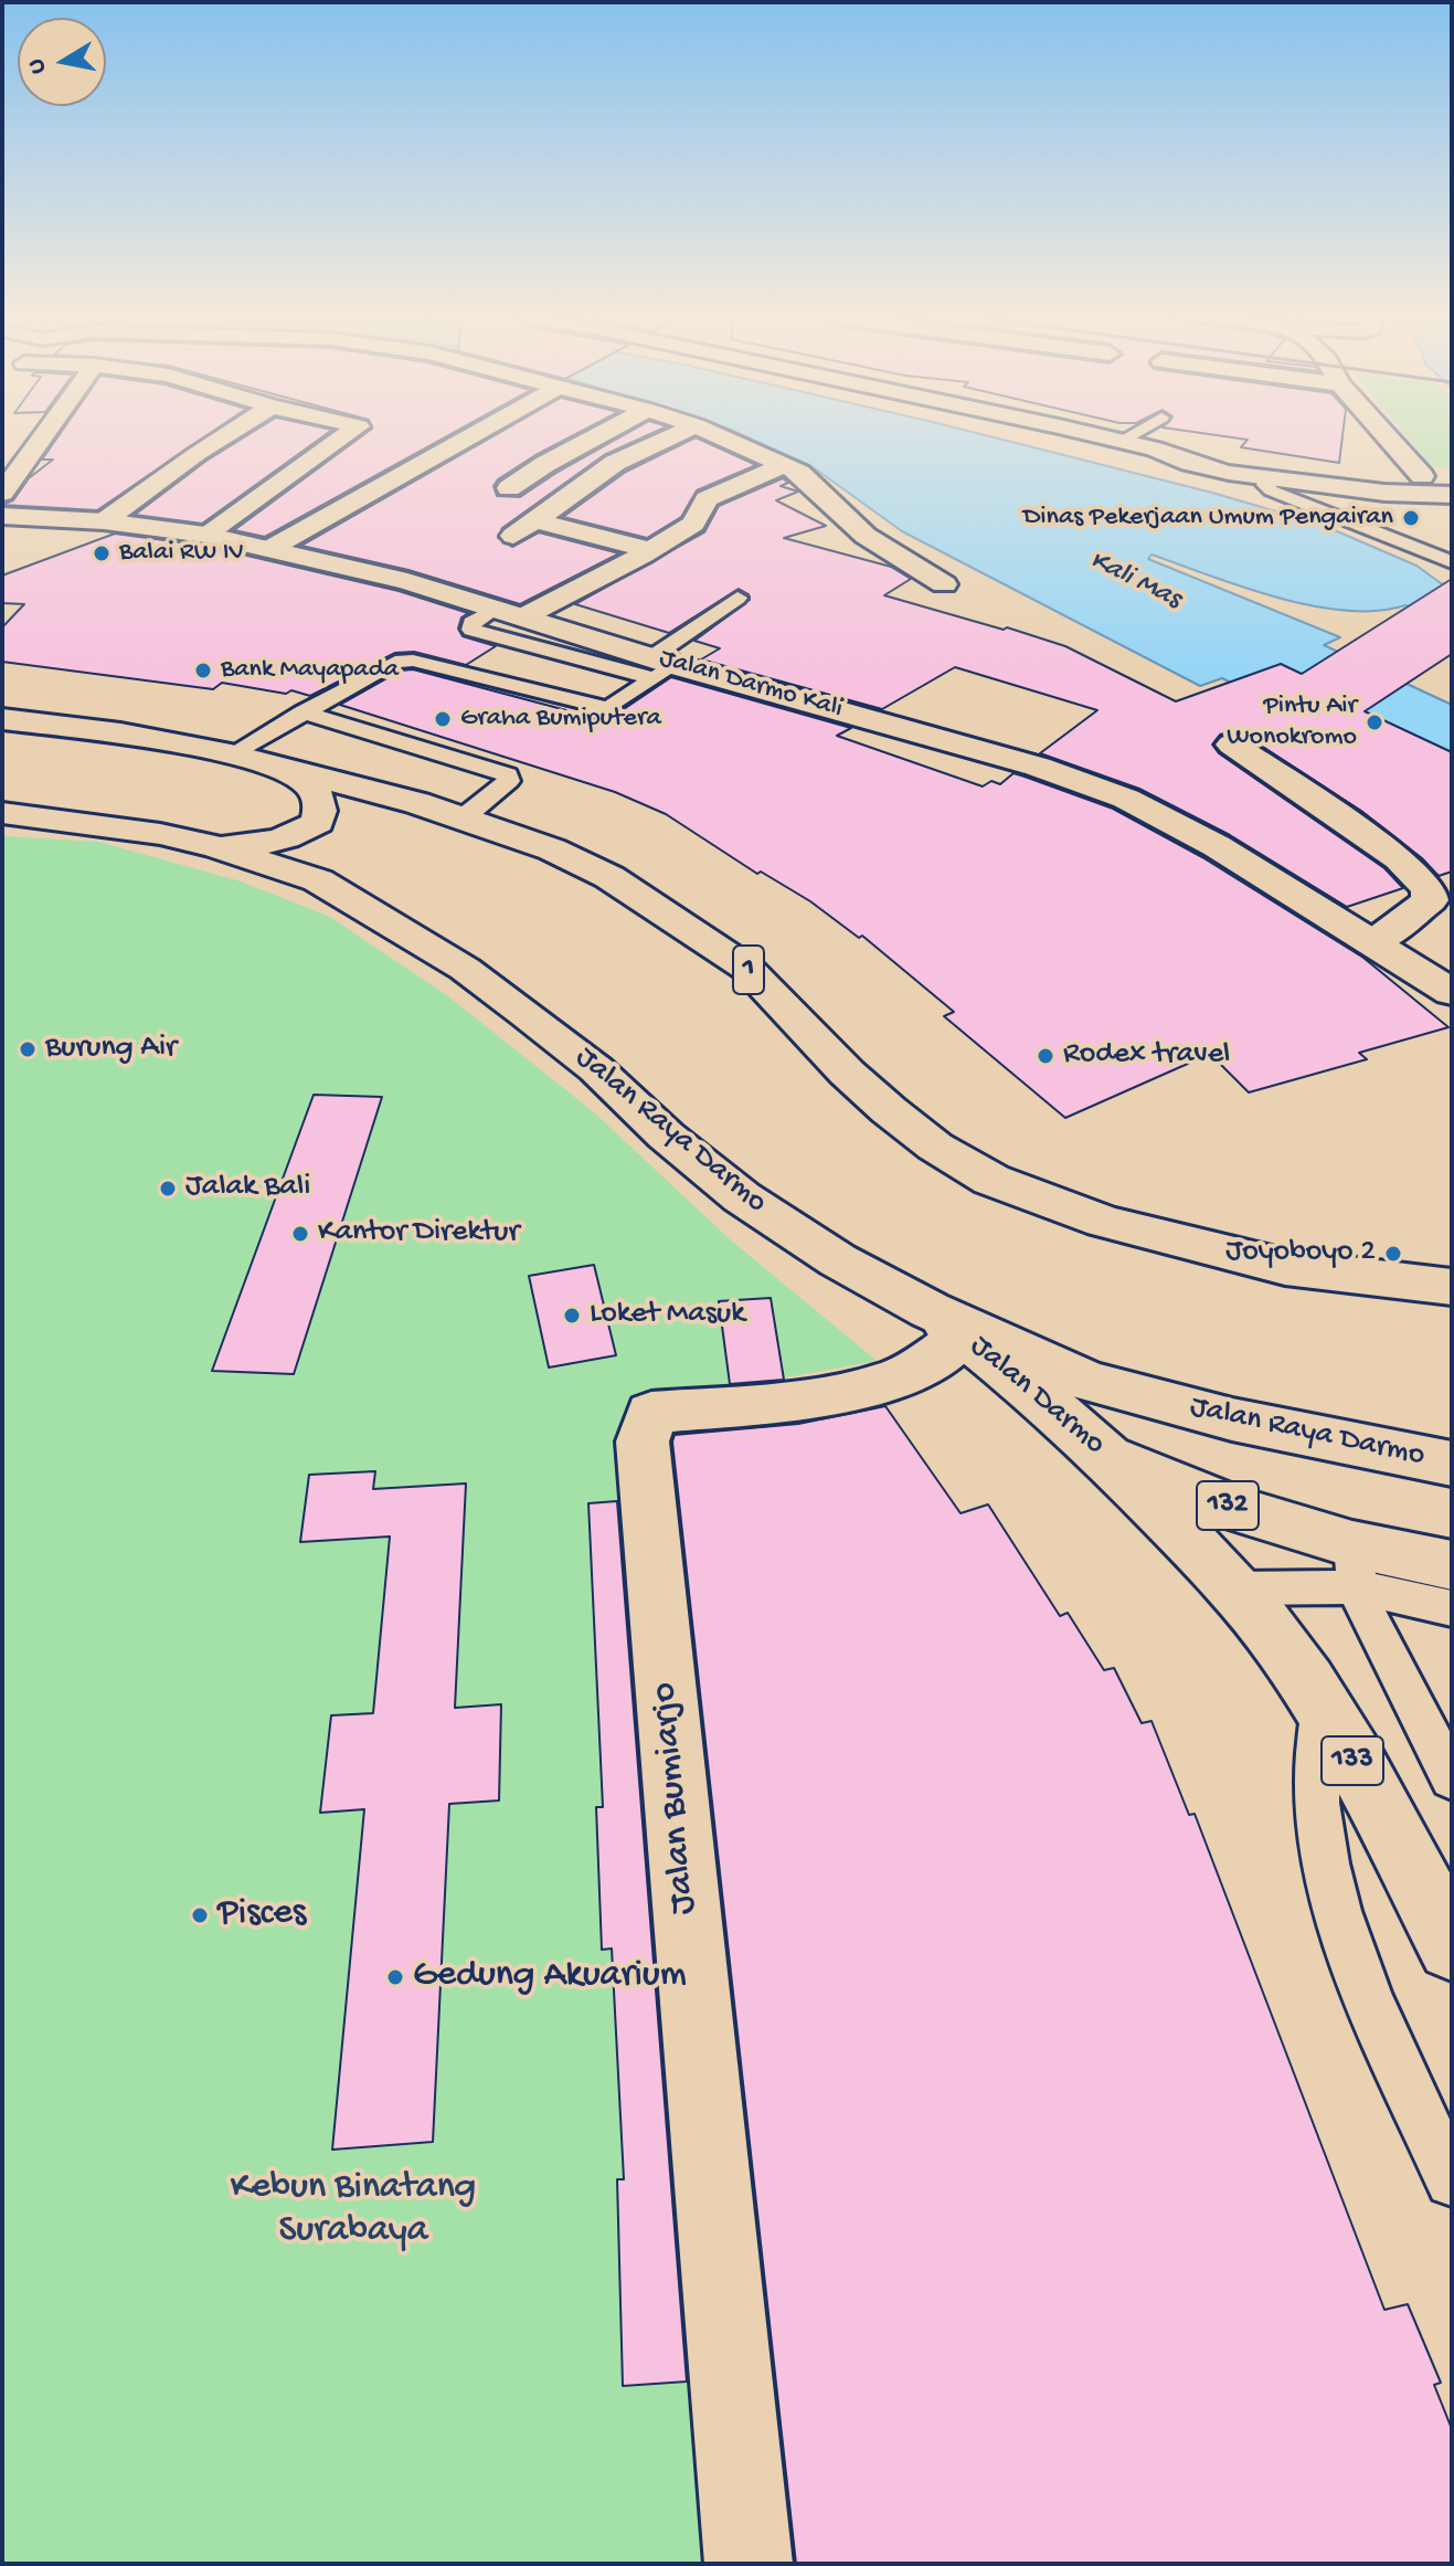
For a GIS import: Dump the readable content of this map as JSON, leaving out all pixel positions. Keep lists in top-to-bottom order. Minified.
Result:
{"streets":{"main road":["Jalan Darmo Kali","1","Jalan Raya Darmo","Jalan Darmo","132","133","Jalan Bumiarjo"]},"crossings":[["Jalan Raya Darmo","Jalan Darmo"],["Jalan Raya Darmo","Jalan Bumiarjo"],["Jalan Darmo","133"],["Jalan Darmo","Jalan Bumiarjo"]],"water":["Kali Mas"],"parks":["Kebun Binatang Surabaya"],"places":["Dinas Pekerjaan Umum Pengairan","Balai RW IV","Bank Mayapada","Graha Bumiputera","Pintu Air Wonokromo","Burung Air","Rodex travel","Jalak Bali","Kantor Direktur","Joyoboyo 2","Loket Masuk","Pisces","Gedung Akuarium"],"north":"left"}
